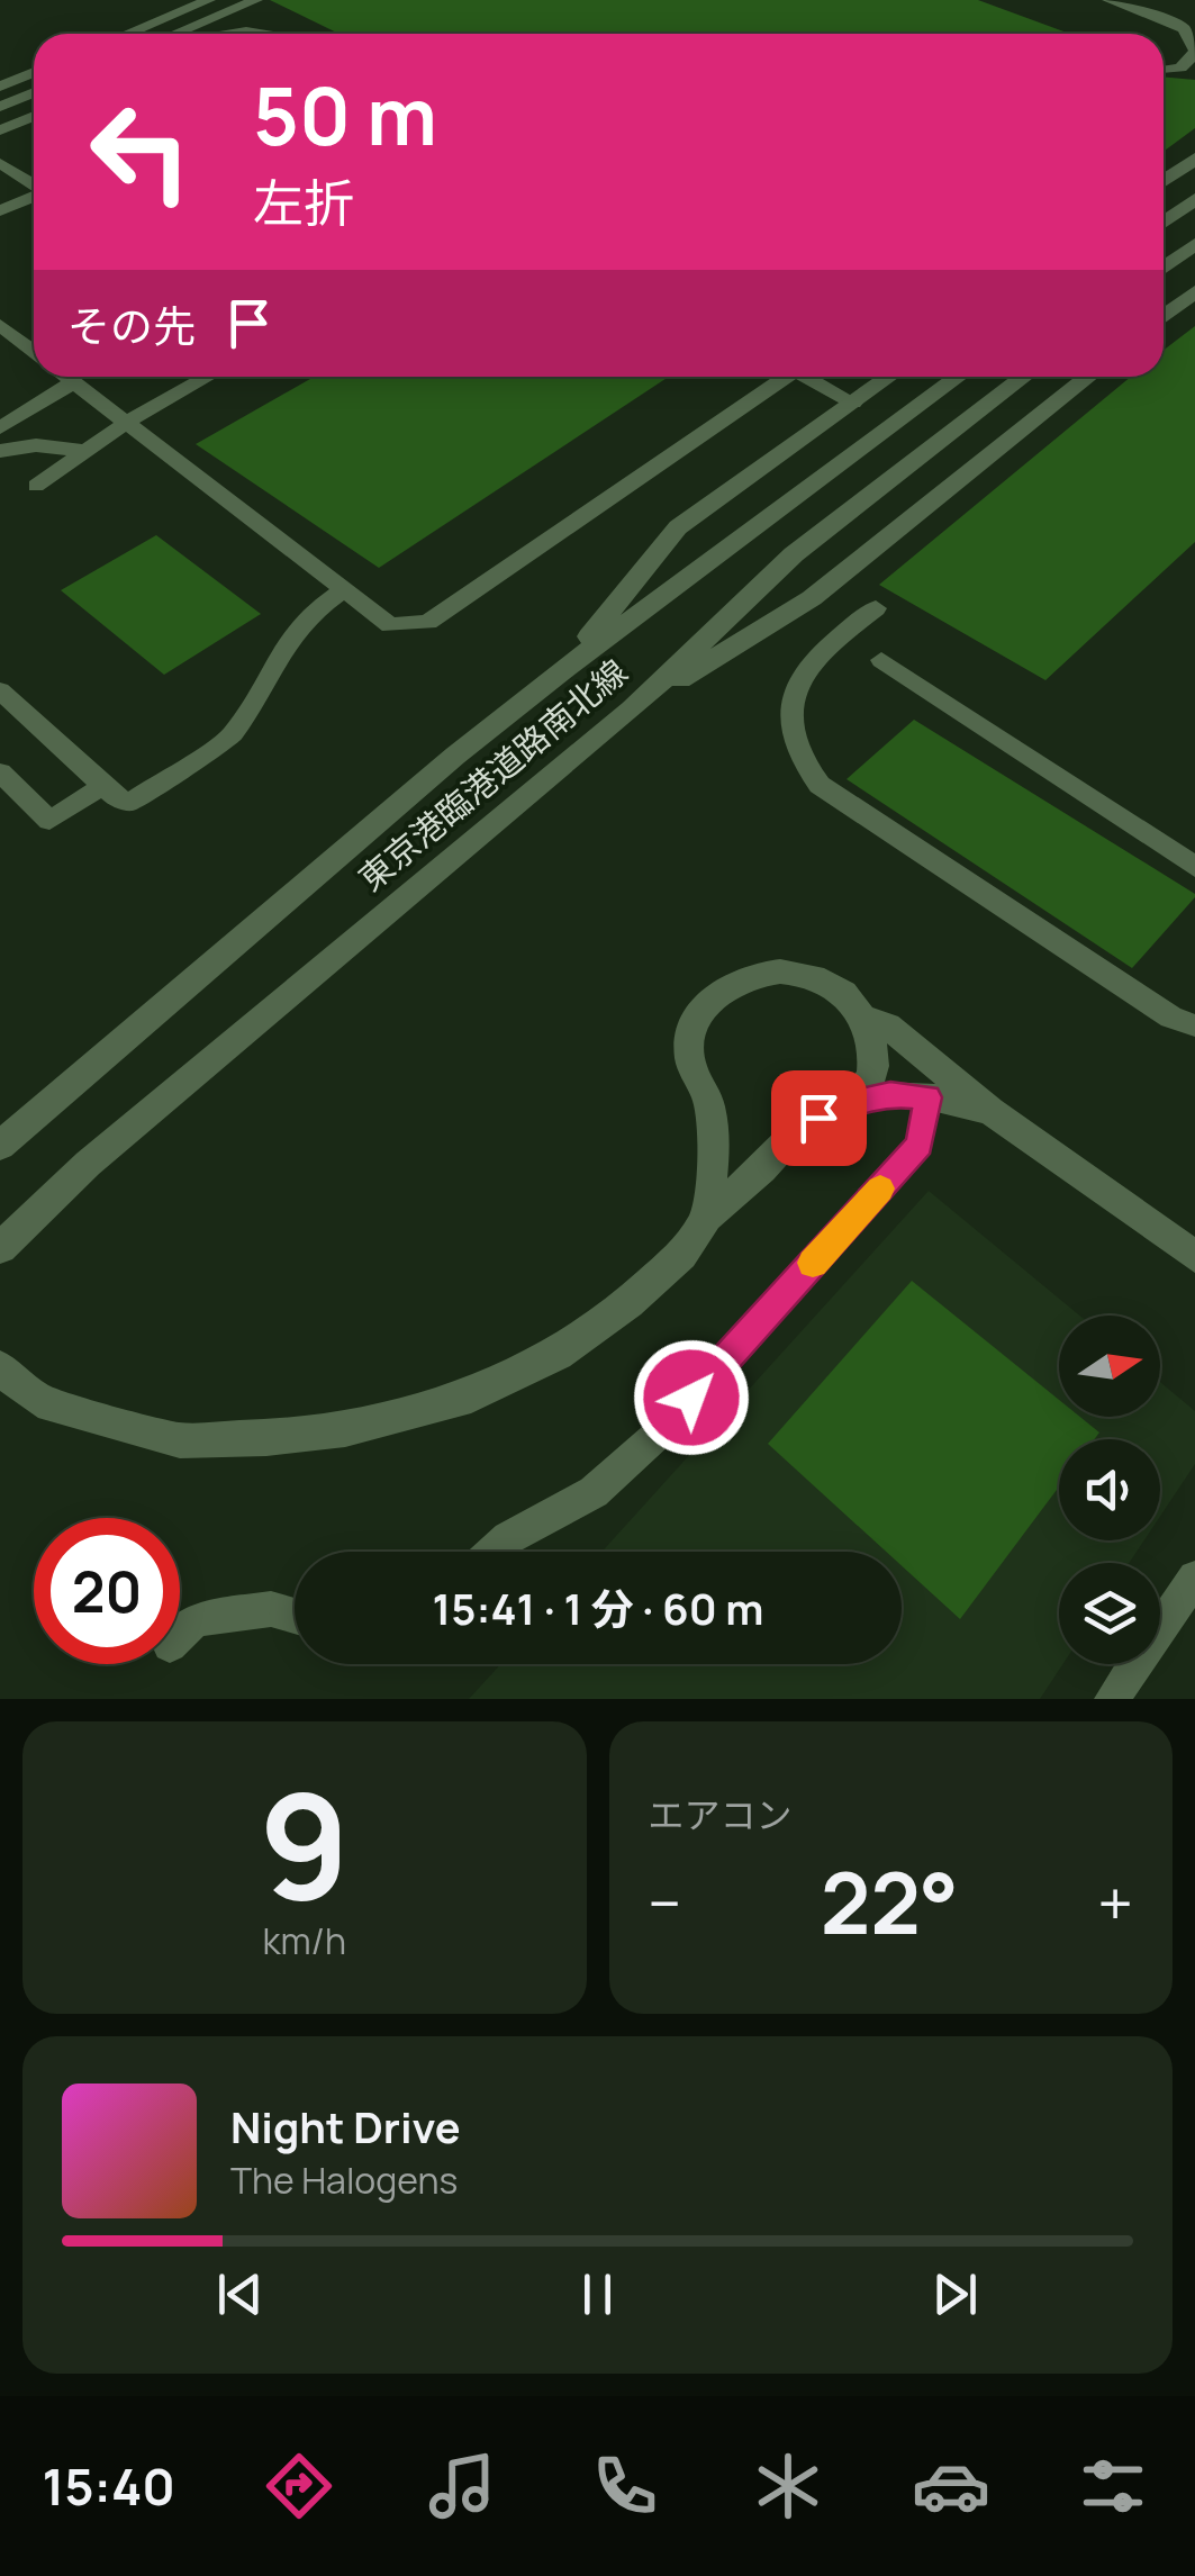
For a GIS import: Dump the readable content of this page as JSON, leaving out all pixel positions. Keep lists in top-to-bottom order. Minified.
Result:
{"streets":{"street":["東京港臨港道路南北線"]},"north":"right","page":{"turn":["50 m","左折"],"then":"その先","limit":"20","trip":"15:41 · 1 分 · 60 m","tile":[["9","km/h"],"エアコン"],"heat":["−","22°","+"],"song":["Night Drive","The Halogens"],"tabs":"15:40"}}
